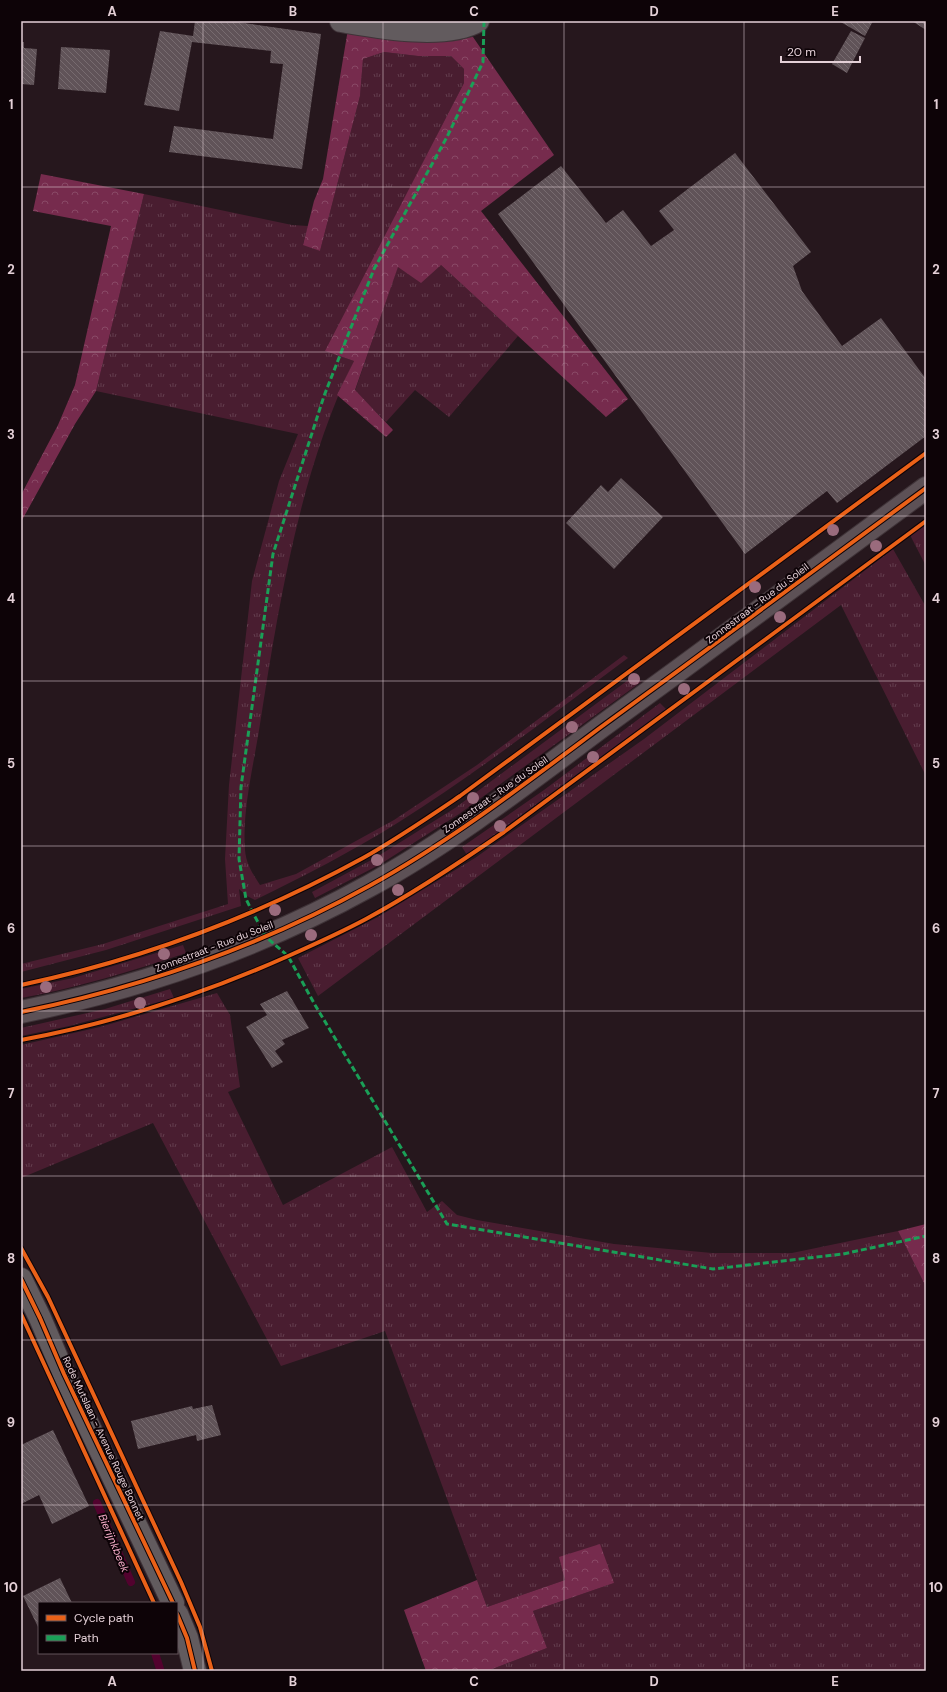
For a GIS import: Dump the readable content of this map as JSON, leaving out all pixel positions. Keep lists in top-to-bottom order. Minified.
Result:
{"streets":{"main road":["Zonnestraat - Rue du Soleil"],"street":["Rode Mutslaan - Avenue Rouge Bonnet"]},"water":["Bierijnkbeek"],"legend":["Cycle path","Path"],"scale_bar":"20 m","grid":{"columns":["A","B","C","D","E"],"rows":["1","2","3","4","5","6","7","8","9","10"]}}
